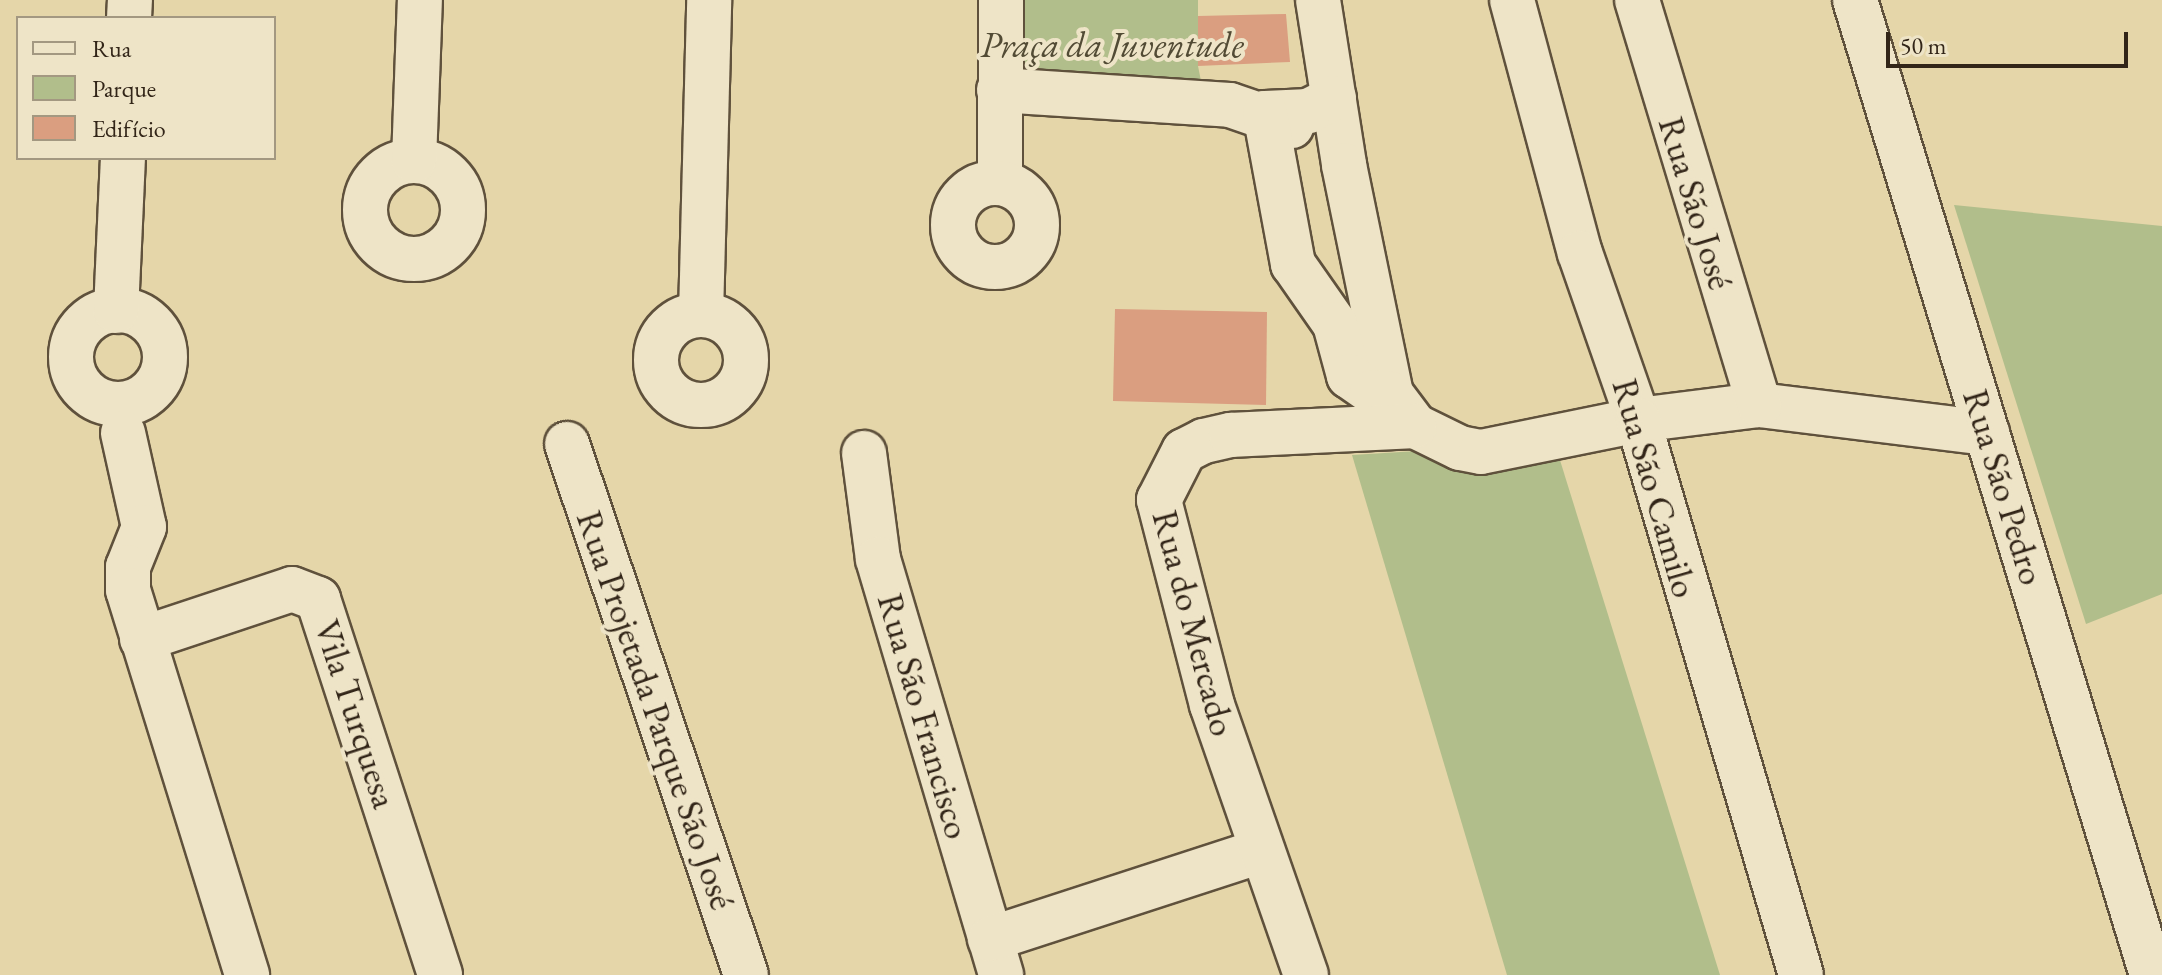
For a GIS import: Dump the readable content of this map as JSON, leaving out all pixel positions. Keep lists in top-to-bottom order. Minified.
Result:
{"streets":{"street":["Rua São José","Rua São Pedro","Rua São Camilo","Rua do Mercado","Rua Projetada Parque São José","Vila Turquesa","Rua São Francisco"]},"parks":["Praça da Juventude"],"legend":["Rua","Parque","Edifício"],"scale_bar":"50 m"}
